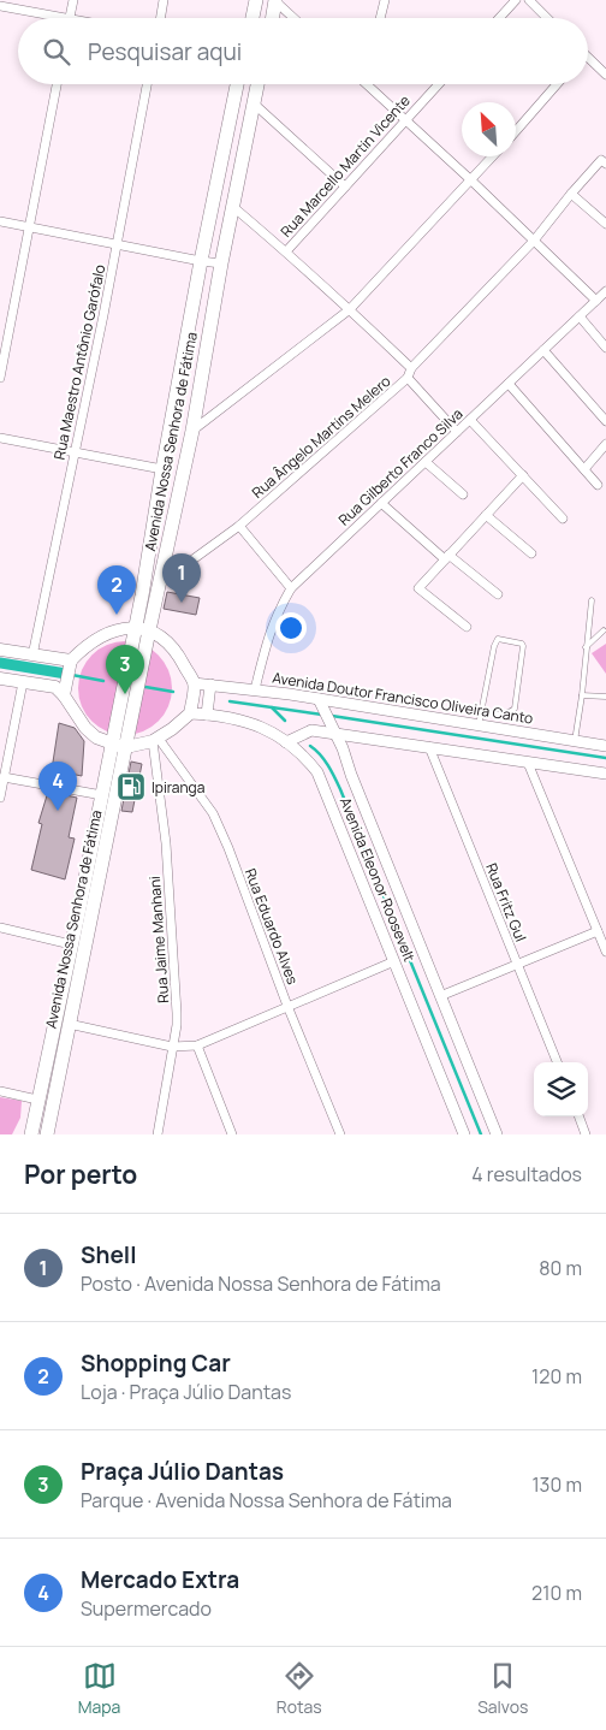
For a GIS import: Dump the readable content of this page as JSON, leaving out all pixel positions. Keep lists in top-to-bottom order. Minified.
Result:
{"streets":{"main road":["Avenida Nossa Senhora de Fátima"],"street":["Rua Marcello Martin Vicente","Rua Maestro Antônio Garófalo","Rua Ângelo Martins Melero","Rua Gilberto Franco Silva","Avenida Doutor Francisco Oliveira Canto","Avenida Eleonor Roosevelt","Rua Fritz Gul","Rua Eduardo Alves","Rua Jaime Manhani"]},"crossings":[["Rua Ângelo Martins Melero","Avenida Nossa Senhora de Fátima"],["Rua Gilberto Franco Silva","Avenida Doutor Francisco Oliveira Canto"],["Avenida Doutor Francisco Oliveira Canto","Avenida Eleonor Roosevelt"],["Rua Eduardo Alves","Rua Jaime Manhani"]],"places":{"fuel station":["Ipiranga"]},"north":"top left","page":{"search":"Pesquisar aqui","pins":["1","2","3","4"],"heading":["Por perto","4 resultados"],"list":[{"mark":"1","name":"Shell","note":"Posto · Avenida Nossa Senhora de Fátima","value":"80 m"},{"mark":"2","name":"Shopping Car","note":"Loja · Praça Júlio Dantas","value":"120 m"},{"mark":"3","name":"Praça Júlio Dantas","note":"Parque · Avenida Nossa Senhora de Fátima","value":"130 m"},{"mark":"4","name":"Mercado Extra","note":"Supermercado","value":"210 m"}],"nav":["Mapa","Rotas","Salvos"]}}
